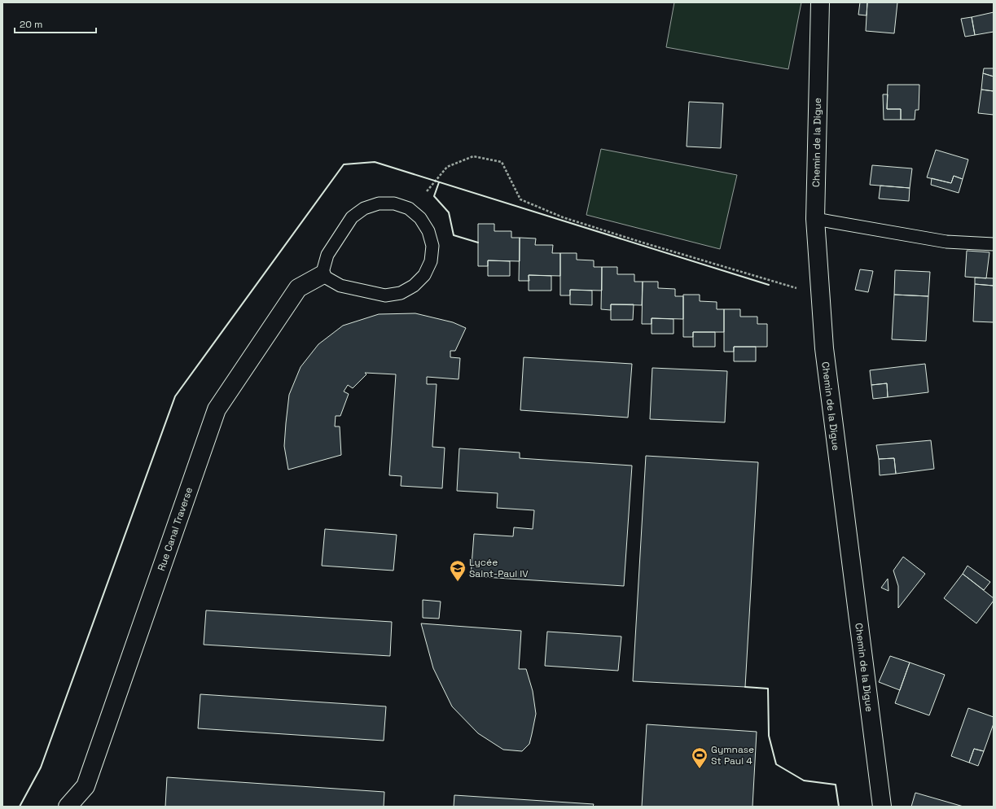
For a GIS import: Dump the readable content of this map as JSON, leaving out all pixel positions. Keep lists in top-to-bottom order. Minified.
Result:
{"streets":{"street":["Chemin de la Digue","Rue Canal Traverse"]},"places":{"school or university":["Lycée Saint-Paul IV"],"sports":["Gymnase St Paul 4"]},"scale_bar":"20 m"}
